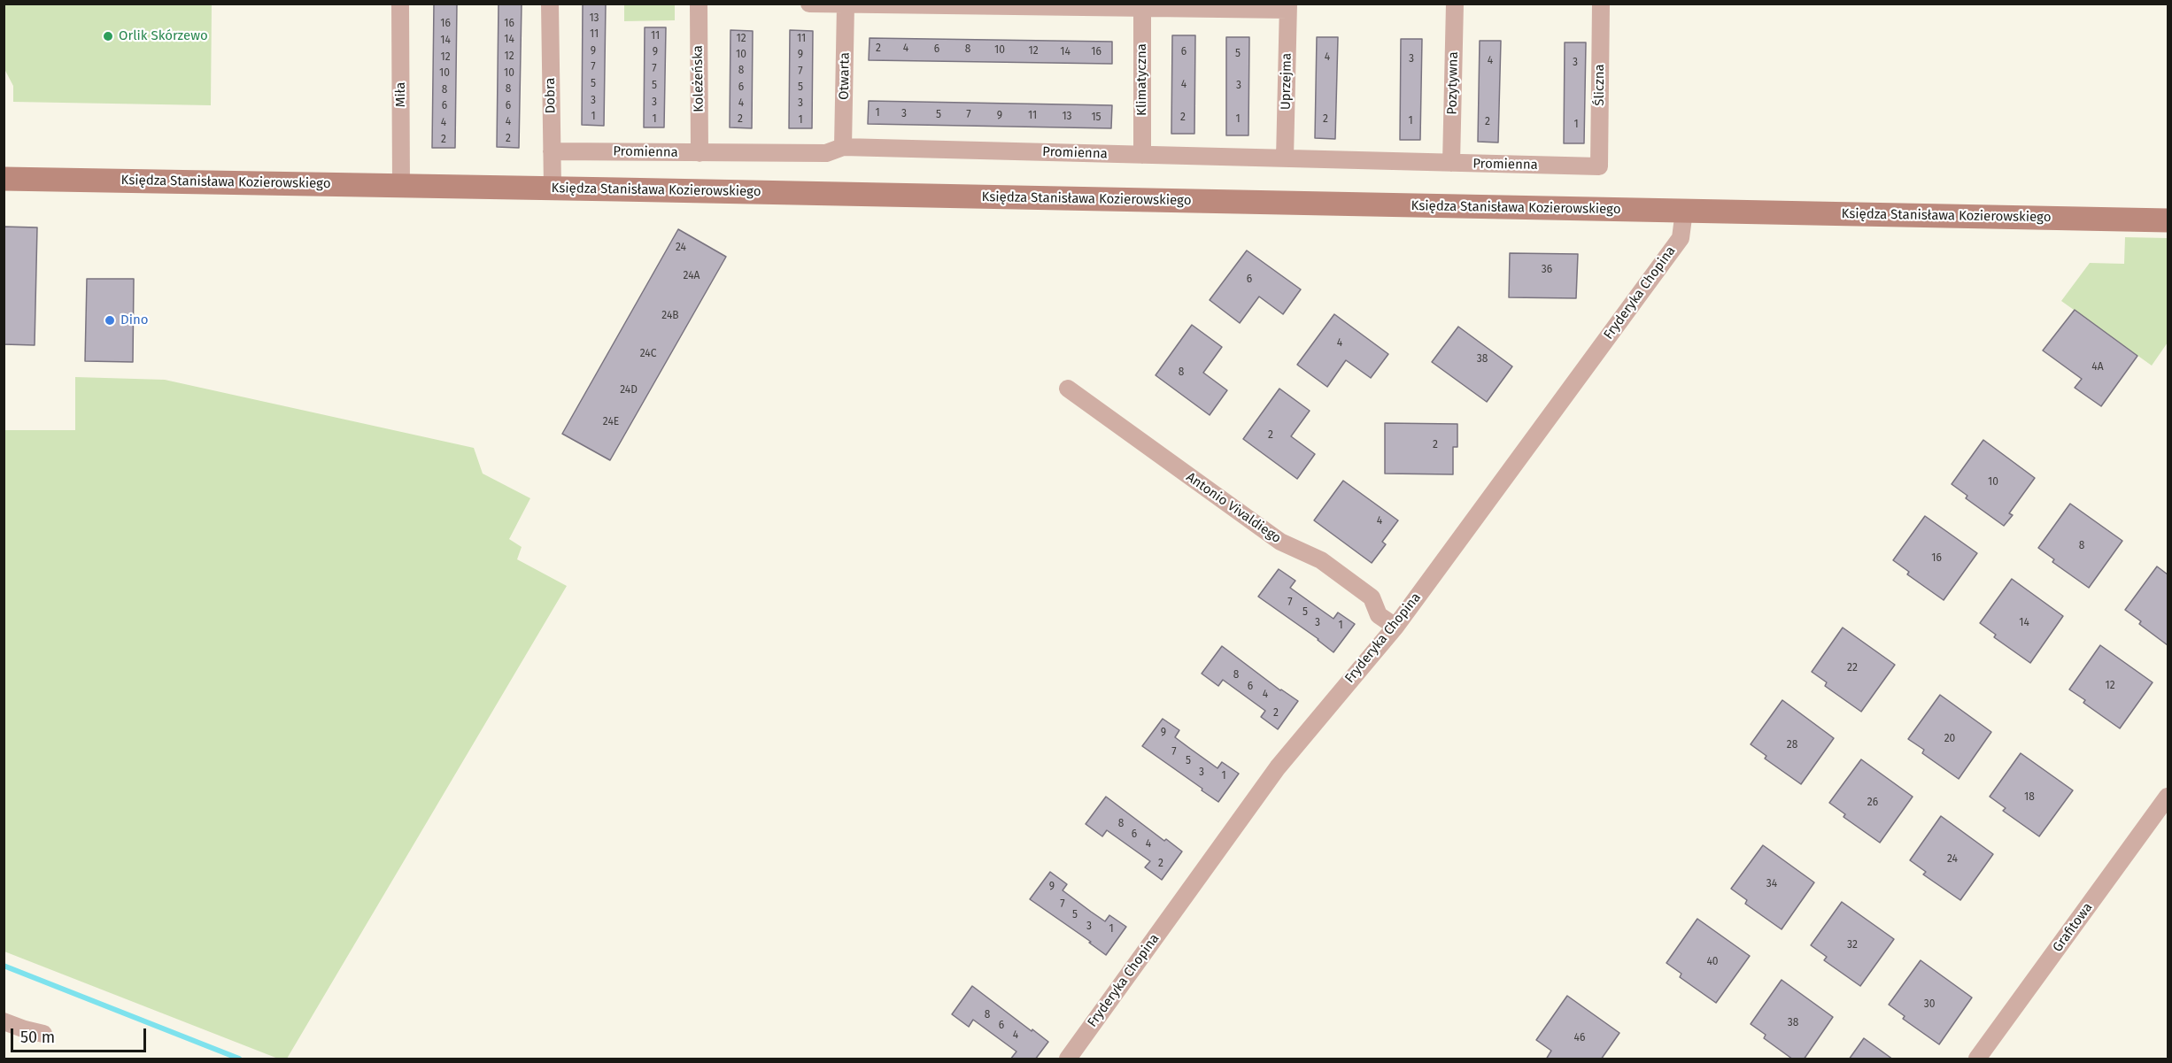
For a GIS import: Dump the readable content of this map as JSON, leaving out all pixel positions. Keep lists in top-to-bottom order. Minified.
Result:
{"streets":{"street":["Otwarta","Koleżeńska","Klimatyczna","Uprzejma","Pozytywna","Śliczna","Miła","Dobra","Promienna","Księdza Stanisława Kozierowskiego","Fryderyka Chopina","Antonio Vivaldiego","Grafitowa"]},"crossings":[["Otwarta","Promienna"],["Koleżeńska","Promienna"],["Klimatyczna","Promienna"],["Uprzejma","Promienna"],["Pozytywna","Promienna"],["Śliczna","Promienna"],["Miła","Księdza Stanisława Kozierowskiego"],["Dobra","Promienna"],["Dobra","Księdza Stanisława Kozierowskiego"],["Księdza Stanisława Kozierowskiego","Fryderyka Chopina"],["Fryderyka Chopina","Antonio Vivaldiego"]],"places":["Orlik Skórzewo","Dino"],"house_numbers":["13","16","16","11","11","12","11","14","14","2","4","6","8","10","9","12","9","14","16","6","5","10","9","12","12","4","3","4","3","7","7","8","7","10","10","5","4","5","3","6","5","8","8","3","3","4","3","6","6","1","3","5","7","9","11","1","13","15","2","1","2","1","2","1","1","4","2","4","1","2","2","24","36","24A","6","24B","4","24C","38","4A","8","24D","24E","2","2","10","4","8","16","7","5","3","14","1","22","8","12","6","4","2","9","20","28","7","5","3","1","18","26","8","6","4","24","2","34","9","7","5","3","1","32","40","30","8","38","6","4","46"],"scale_bar":"50 m"}
